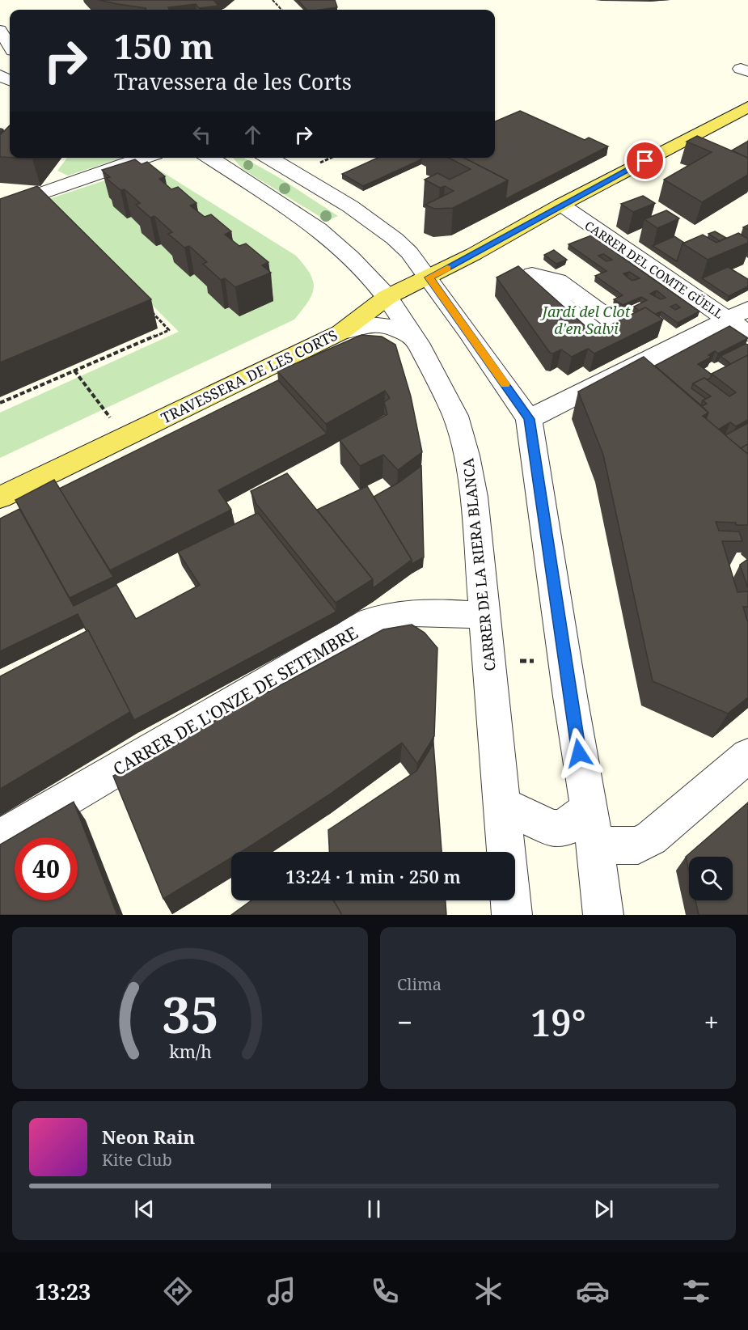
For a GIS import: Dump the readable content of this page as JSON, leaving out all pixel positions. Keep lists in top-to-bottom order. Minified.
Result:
{"streets":{"main road":["TRAVESSERA DE LES CORTS"],"street":["CARRER DEL COMTE GÜELL","CARRER DE LA RIERA BLANCA","CARRER DE L'ONZE DE SETEMBRE"]},"crossings":[["CARRER DEL COMTE GÜELL","TRAVESSERA DE LES CORTS"],["TRAVESSERA DE LES CORTS","CARRER DE LA RIERA BLANCA"],["CARRER DE LA RIERA BLANCA","CARRER DE L'ONZE DE SETEMBRE"]],"parks":["Jardí del Clot d'en Salvi"],"page":{"turn":["150 m","Travessera de les Corts"],"limit":"40","trip":"13:24 · 1 min · 250 m","tile":"Clima","heat":["−","19°","+"],"song":["Neon Rain","Kite Club"],"tabs":"13:23","gauge":["35","km/h"]}}
